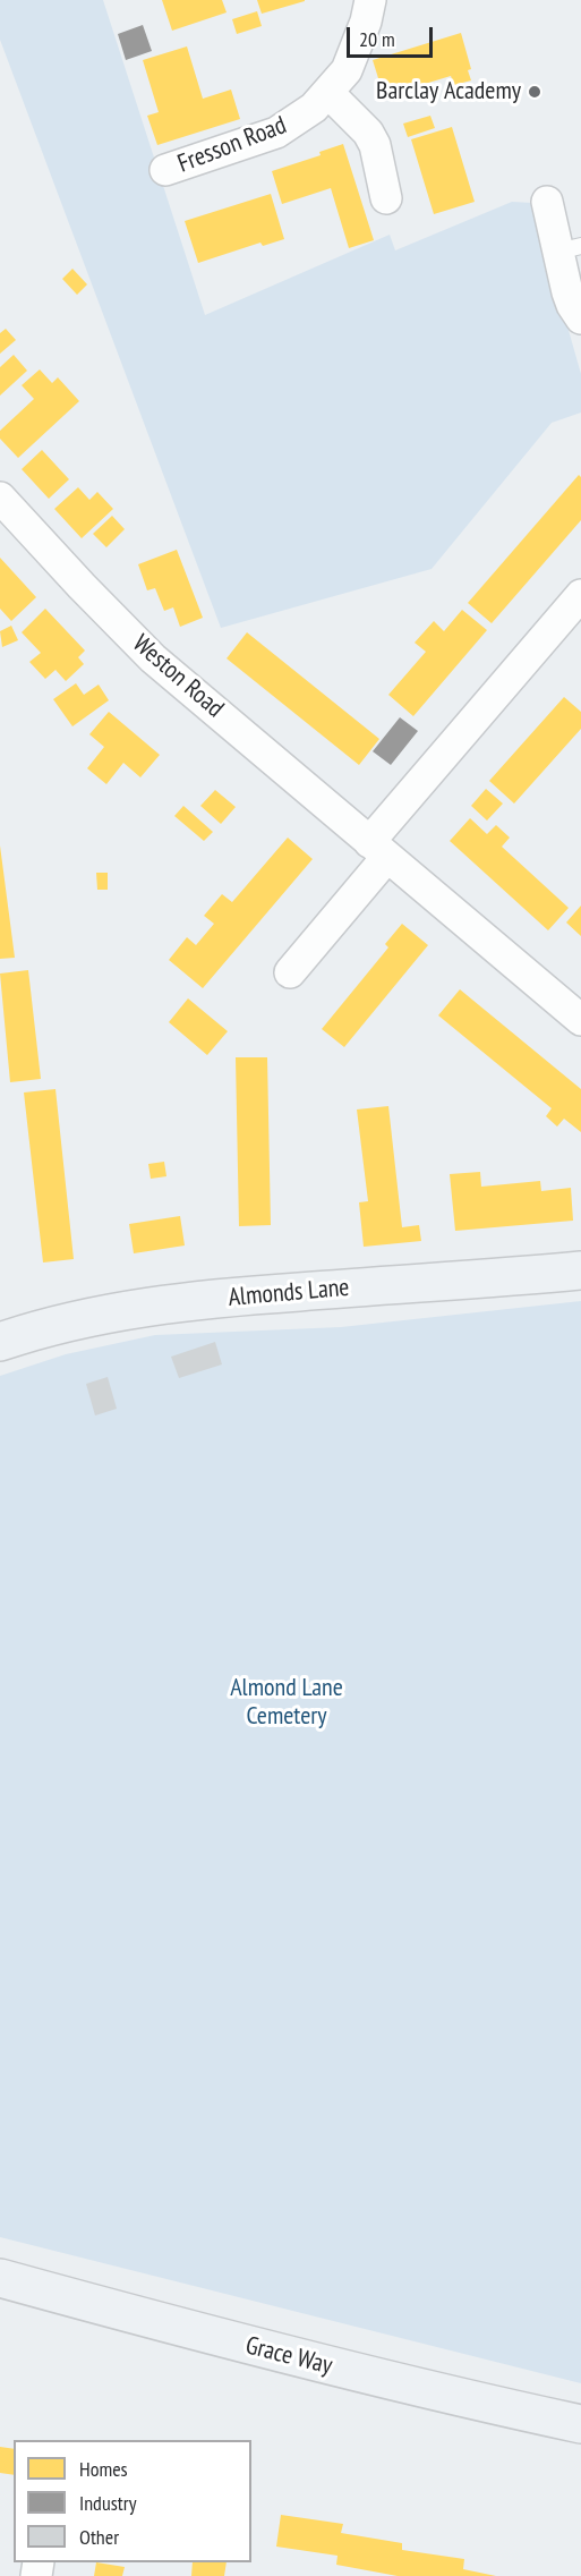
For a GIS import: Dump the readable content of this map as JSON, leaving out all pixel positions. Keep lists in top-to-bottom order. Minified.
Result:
{"streets":{"street":["Fresson Road","Weston Road","Almonds Lane","Grace Way"]},"parks":["Almond Lane Cemetery"],"places":["Barclay Academy"],"legend":["Homes","Industry","Other"],"scale_bar":"20 m"}
